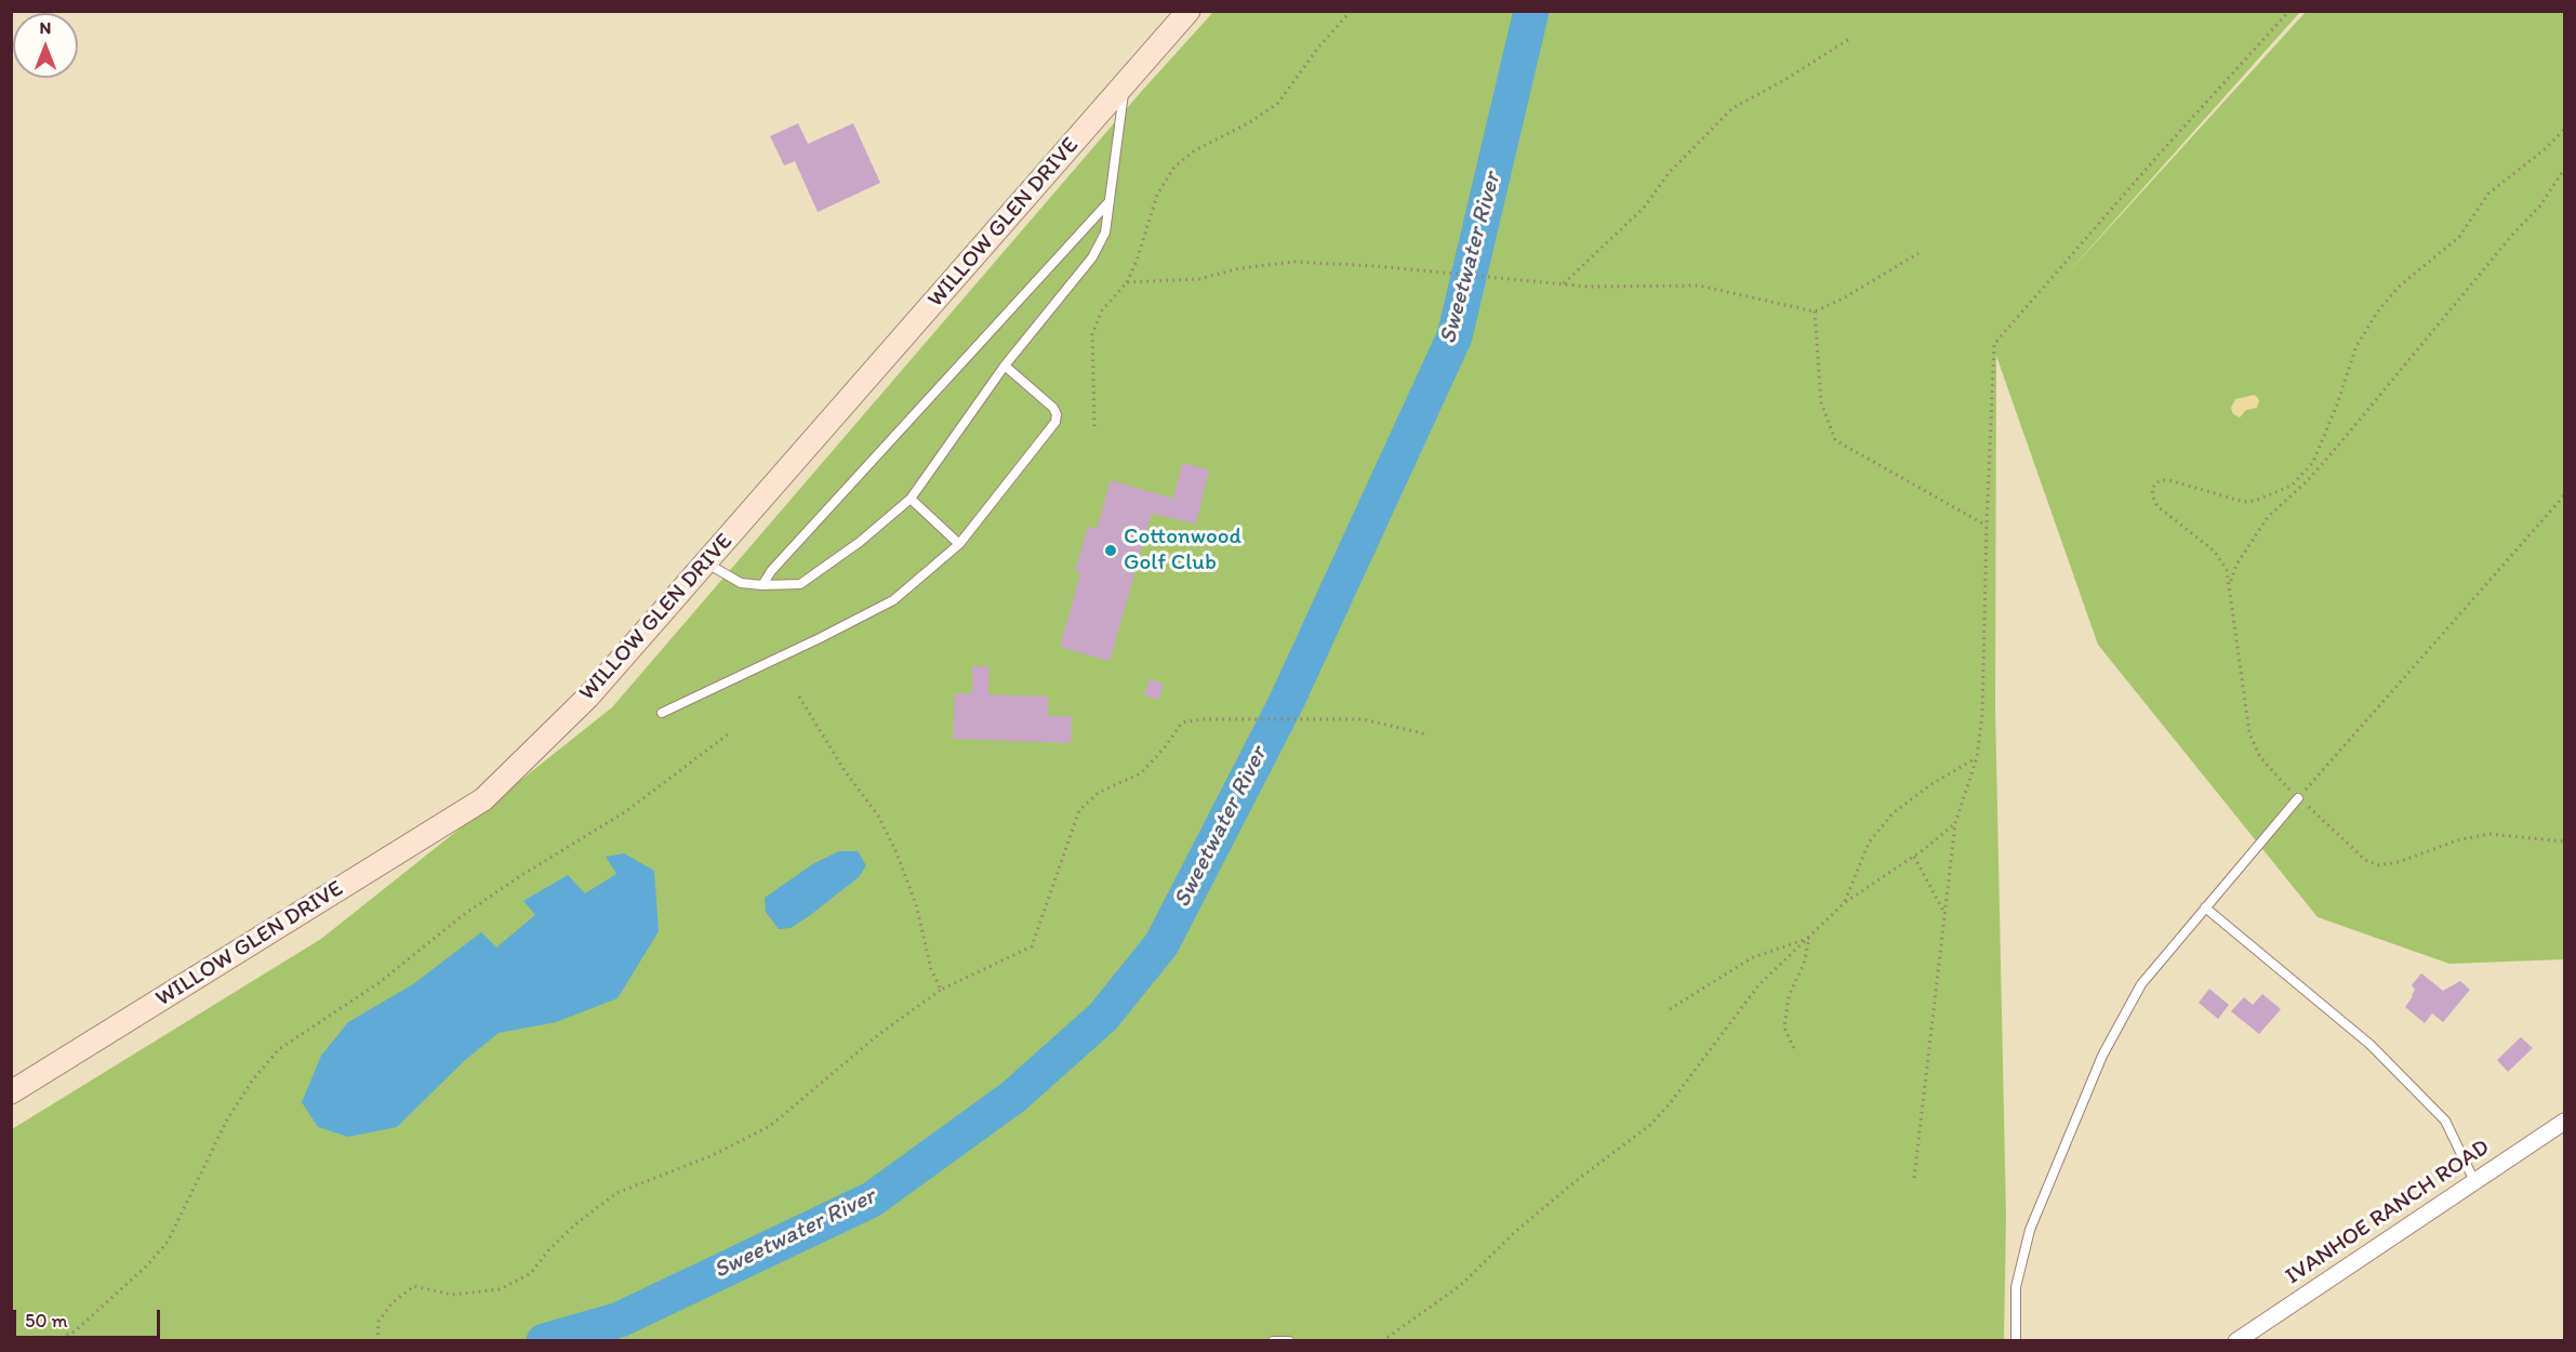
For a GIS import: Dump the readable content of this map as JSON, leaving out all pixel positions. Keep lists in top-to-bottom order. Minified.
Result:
{"streets":{"main road":["WILLOW GLEN DRIVE"],"street":["IVANHOE RANCH ROAD"]},"water":["Sweetwater River"],"places":["Cottonwood Golf Club"],"scale_bar":"50 m","north":"top"}
